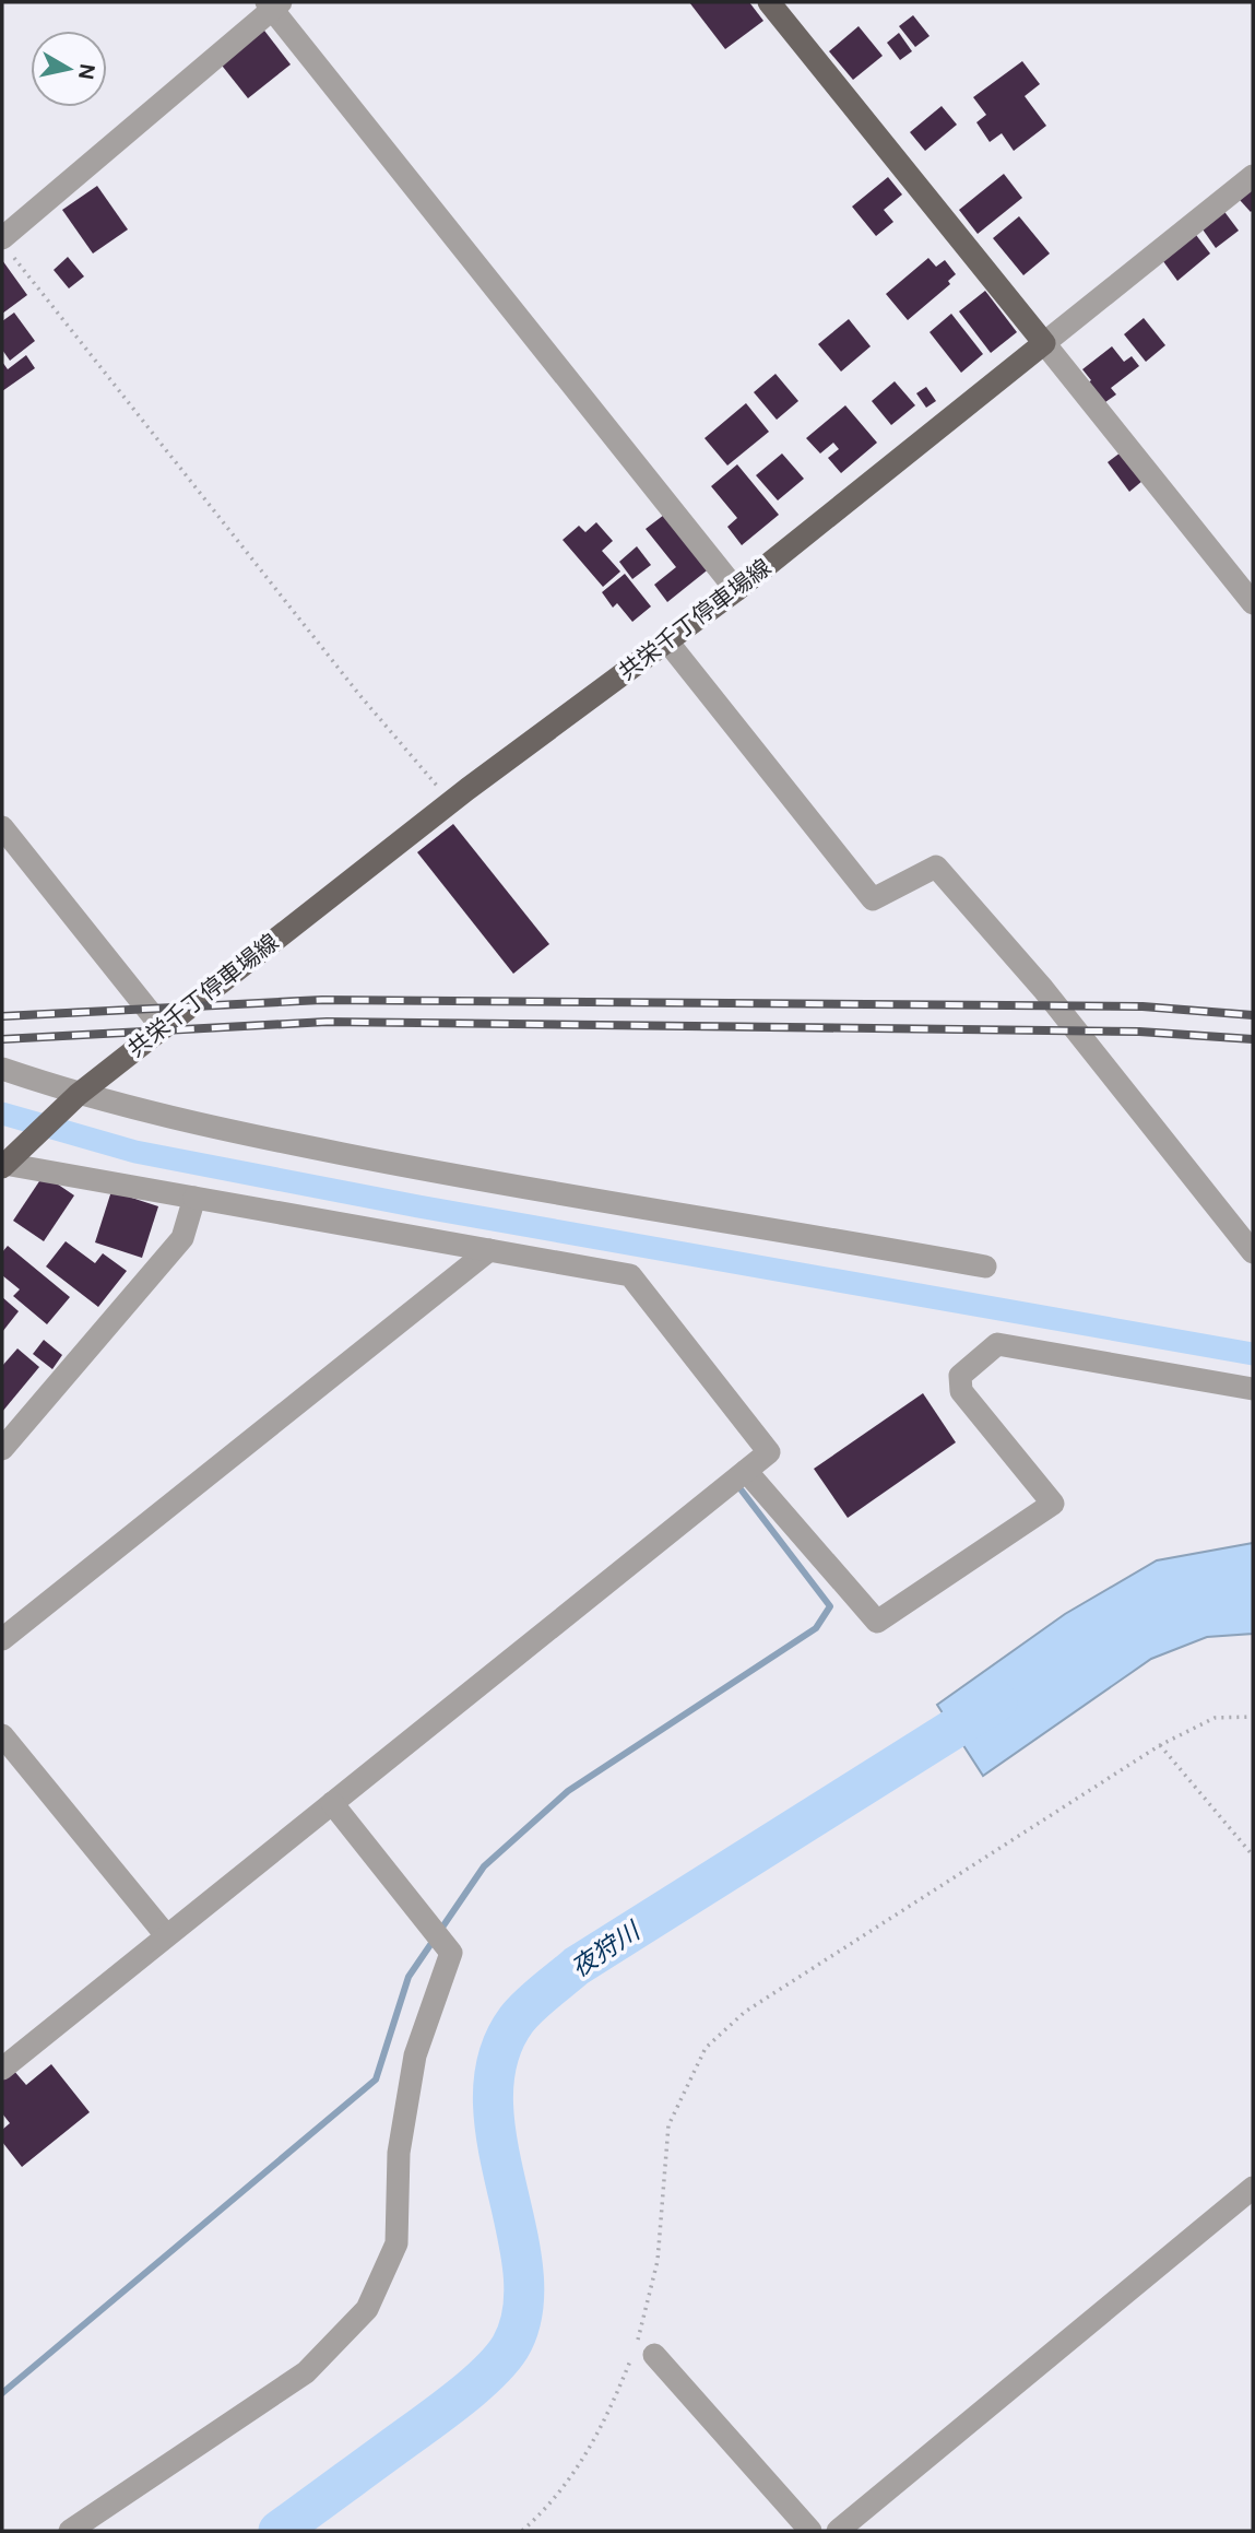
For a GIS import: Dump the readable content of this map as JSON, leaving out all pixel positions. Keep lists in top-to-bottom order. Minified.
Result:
{"streets":{"main road":["共栄千丁停車場線"]},"water":["夜狩川"],"north":"right"}
